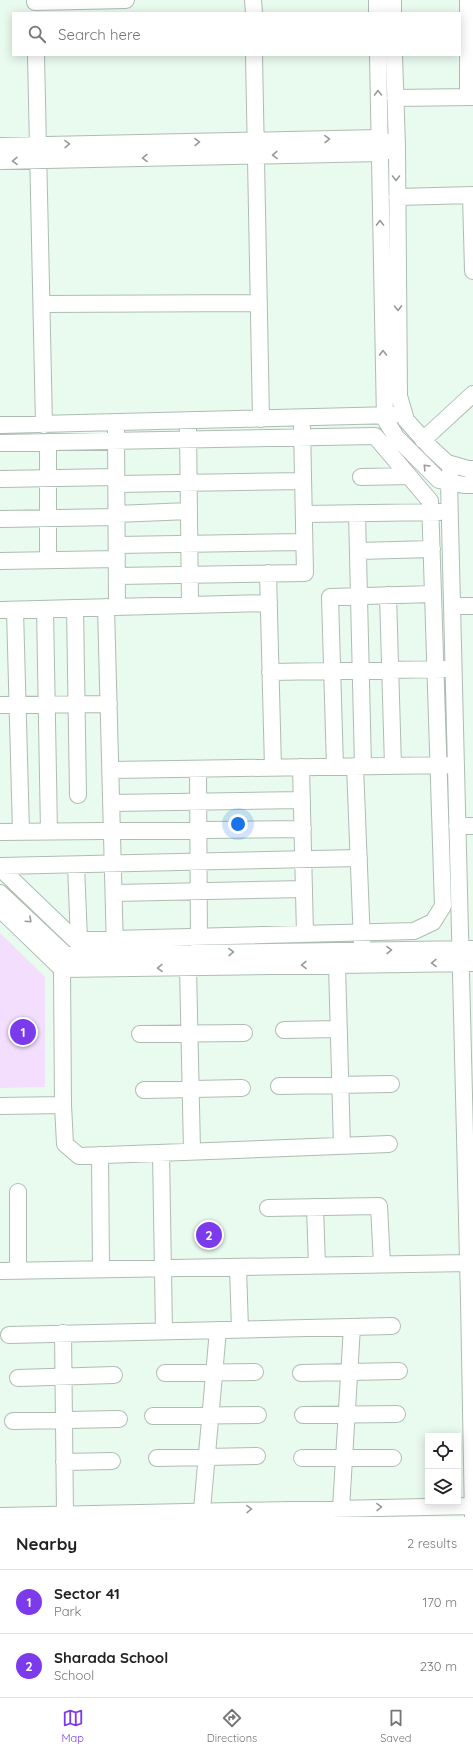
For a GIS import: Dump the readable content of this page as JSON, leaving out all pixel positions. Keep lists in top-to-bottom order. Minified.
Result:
{"page":{"search":"Search here","pins":["1","2"],"heading":["Nearby","2 results"],"list":[{"mark":"1","name":"Sector 41","note":"Park","value":"170 m"},{"mark":"2","name":"Sharada School","note":"School","value":"230 m"}],"nav":["Map","Directions","Saved"]}}
